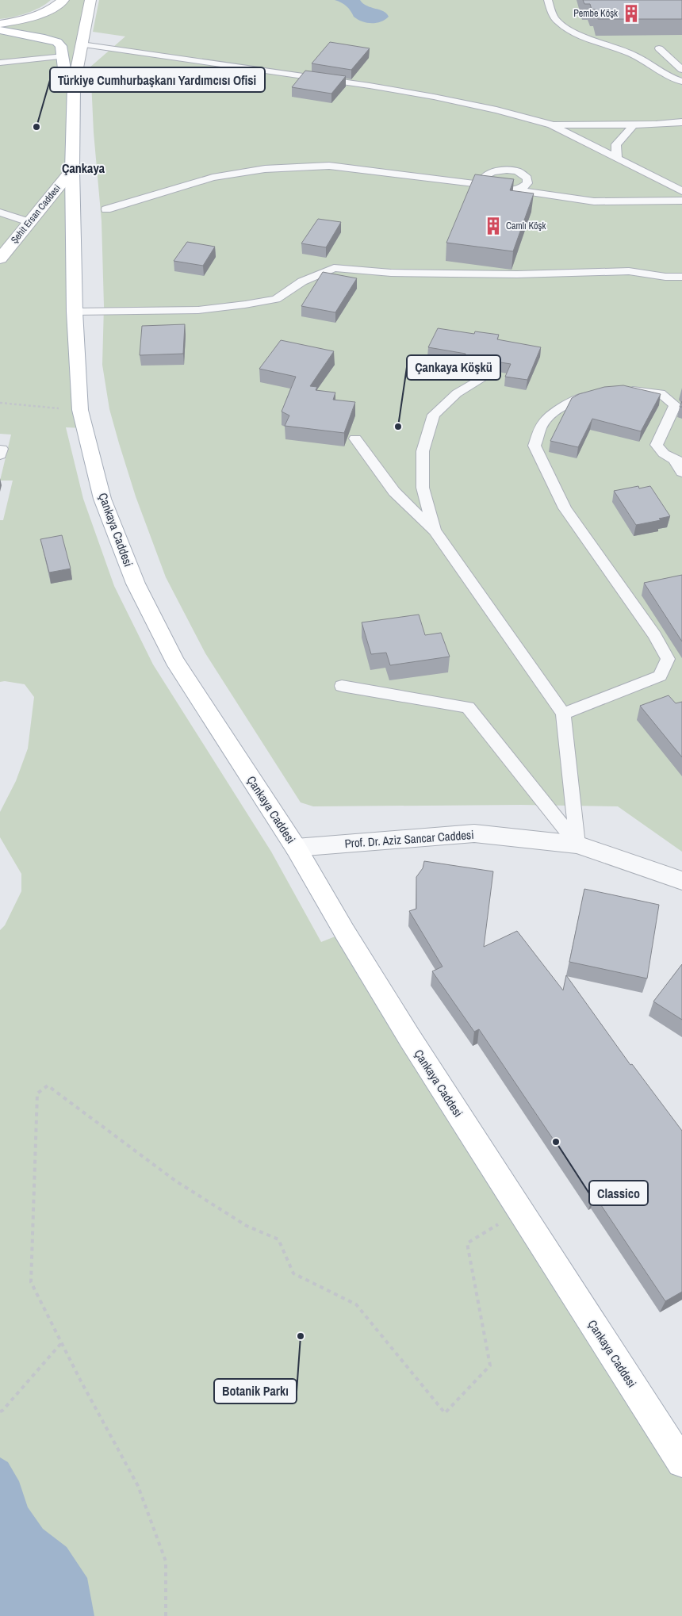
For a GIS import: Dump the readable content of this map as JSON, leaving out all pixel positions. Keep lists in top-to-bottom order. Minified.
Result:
{"streets":{"main road":["Şehit Ersan Caddesi","Çankaya Caddesi"],"street":["Prof. Dr. Aziz Sancar Caddesi"]},"crossings":[["Şehit Ersan Caddesi","Çankaya Caddesi"],["Çankaya Caddesi","Prof. Dr. Aziz Sancar Caddesi"]],"districts":["Çankaya"],"places":{"building":["Pembe Köşk","Camlı Köşk"],"other":["Türkiye Cumhurbaşkanı Yardımcısı Ofisi","Çankaya Köşkü","Classico","Botanik Parkı"]}}
